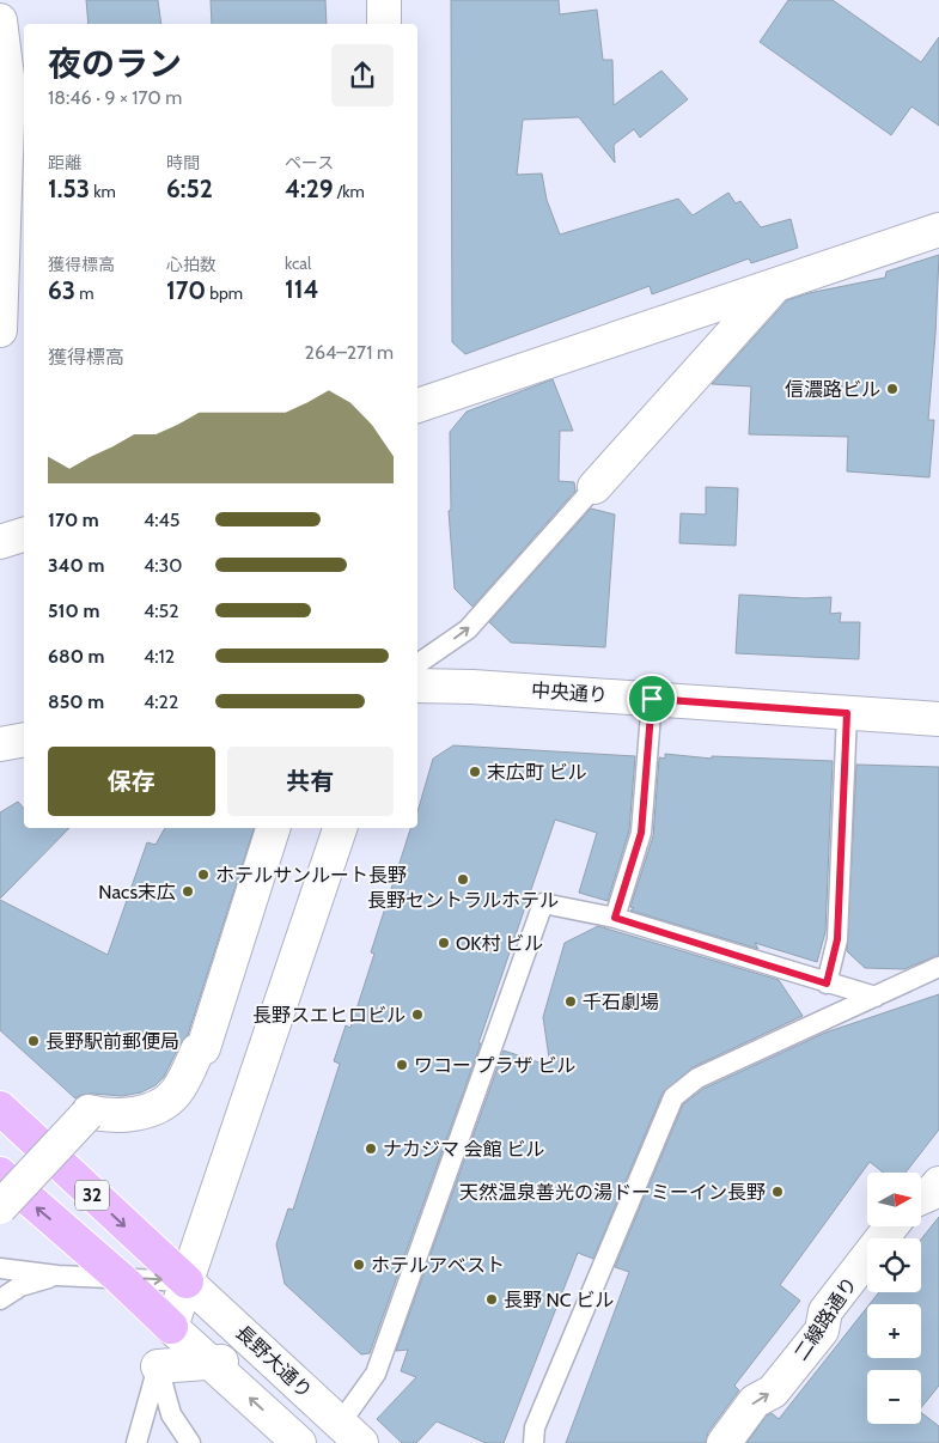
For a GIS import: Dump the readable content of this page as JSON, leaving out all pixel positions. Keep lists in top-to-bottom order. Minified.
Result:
{"streets":{"main road":["32"],"street":["中央通り","二線路通り","長野大通り"]},"crossings":[["32","長野大通り"]],"one_way":["二線路通り"],"places":["信濃路ビル","末広町 ビル","ホテルサンルート長野","長野セントラルホテル","Nacs末広","OK村 ビル","千石劇場","長野スエヒロビル","長野駅前郵便局","ワコー プラザ ビル","ナカジマ 会館 ビル","天然温泉善光の湯ドーミーイン長野","ホテルアベスト","長野 NC ビル"],"north":"right","page":{"heading":["夜のラン","18:46 · 9 × 170 m"],"stats":[["距離","1.53 km"],["時間","6:52"],["ペース","4:29 /km"],["獲得標高","63 m"],["心拍数","170 bpm"],["kcal","114"]],"chart":["獲得標高","264–271 m"],"list":[{"name":"170 m","note":"4:45"},{"name":"340 m","note":"4:30"},{"name":"510 m","note":"4:52"},{"name":"680 m","note":"4:12"},{"name":"850 m","note":"4:22"}],"buttons":["保存","共有"],"map_buttons":["+","−"]}}
